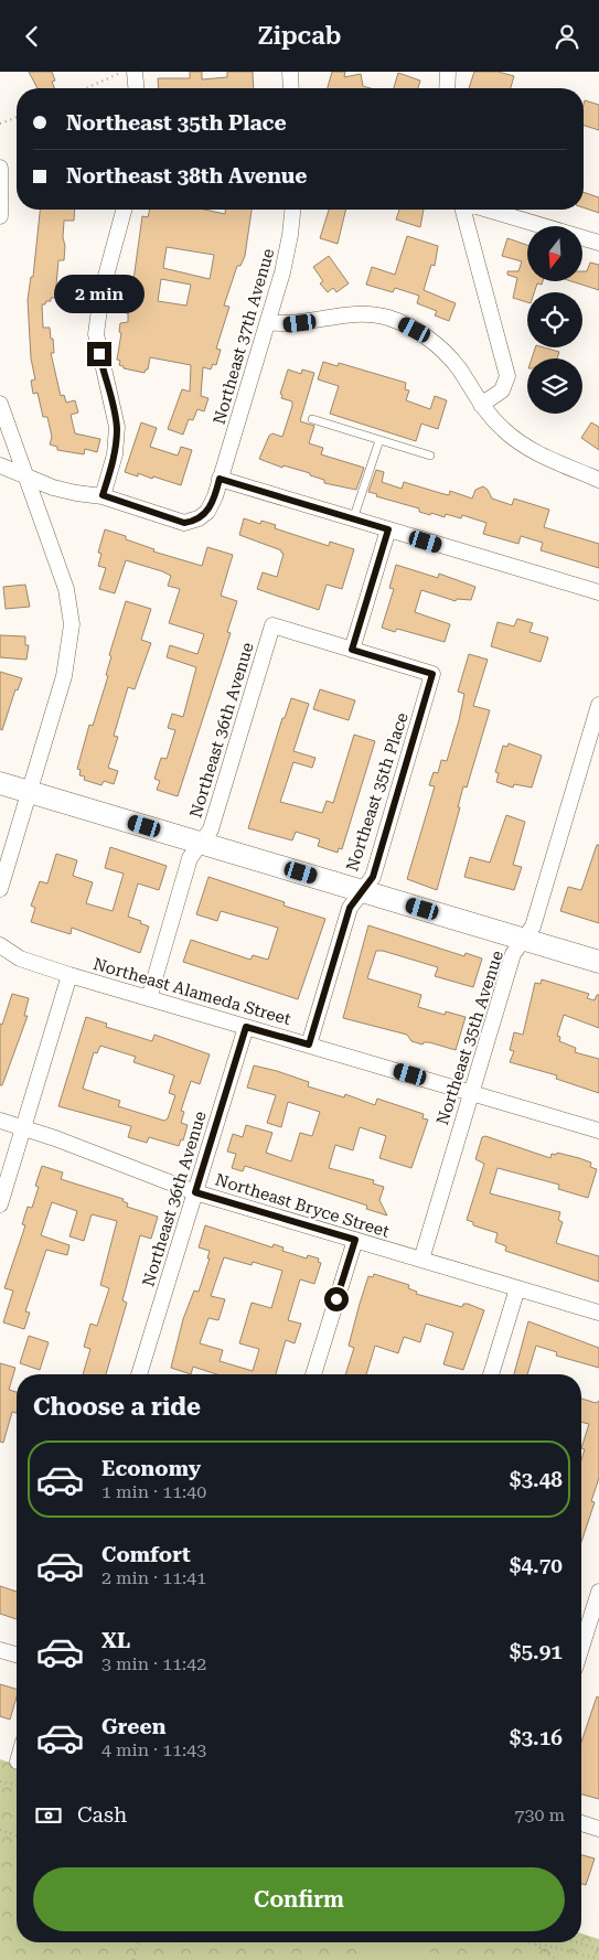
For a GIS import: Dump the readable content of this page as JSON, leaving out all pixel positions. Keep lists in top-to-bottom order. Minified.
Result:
{"streets":{"street":["Northeast 37th Avenue","Northeast 36th Avenue","Northeast 35th Place","Northeast Alameda Street","Northeast 35th Avenue","Northeast Bryce Street"]},"crossings":[["Northeast 36th Avenue","Northeast 35th Place"],["Northeast 36th Avenue","Northeast Alameda Street"],["Northeast 36th Avenue","Northeast Bryce Street"],["Northeast 35th Place","Northeast Alameda Street"],["Northeast Alameda Street","Northeast 35th Avenue"],["Northeast 35th Avenue","Northeast Bryce Street"]],"north":"bottom","page":{"header":"Zipcab","banner":["Northeast 35th Place","Northeast 38th Avenue"],"bubble":"2 min","heading":"Choose a ride","list":[{"name":"Economy","note":"1 min · 11:40","value":"$3.48"},{"name":"Comfort","note":"2 min · 11:41","value":"$4.70"},{"name":"XL","note":"3 min · 11:42","value":"$5.91"},{"name":"Green","note":"4 min · 11:43","value":"$3.16"}],"pay":["Cash","730 m"],"buttons":"Confirm"}}
